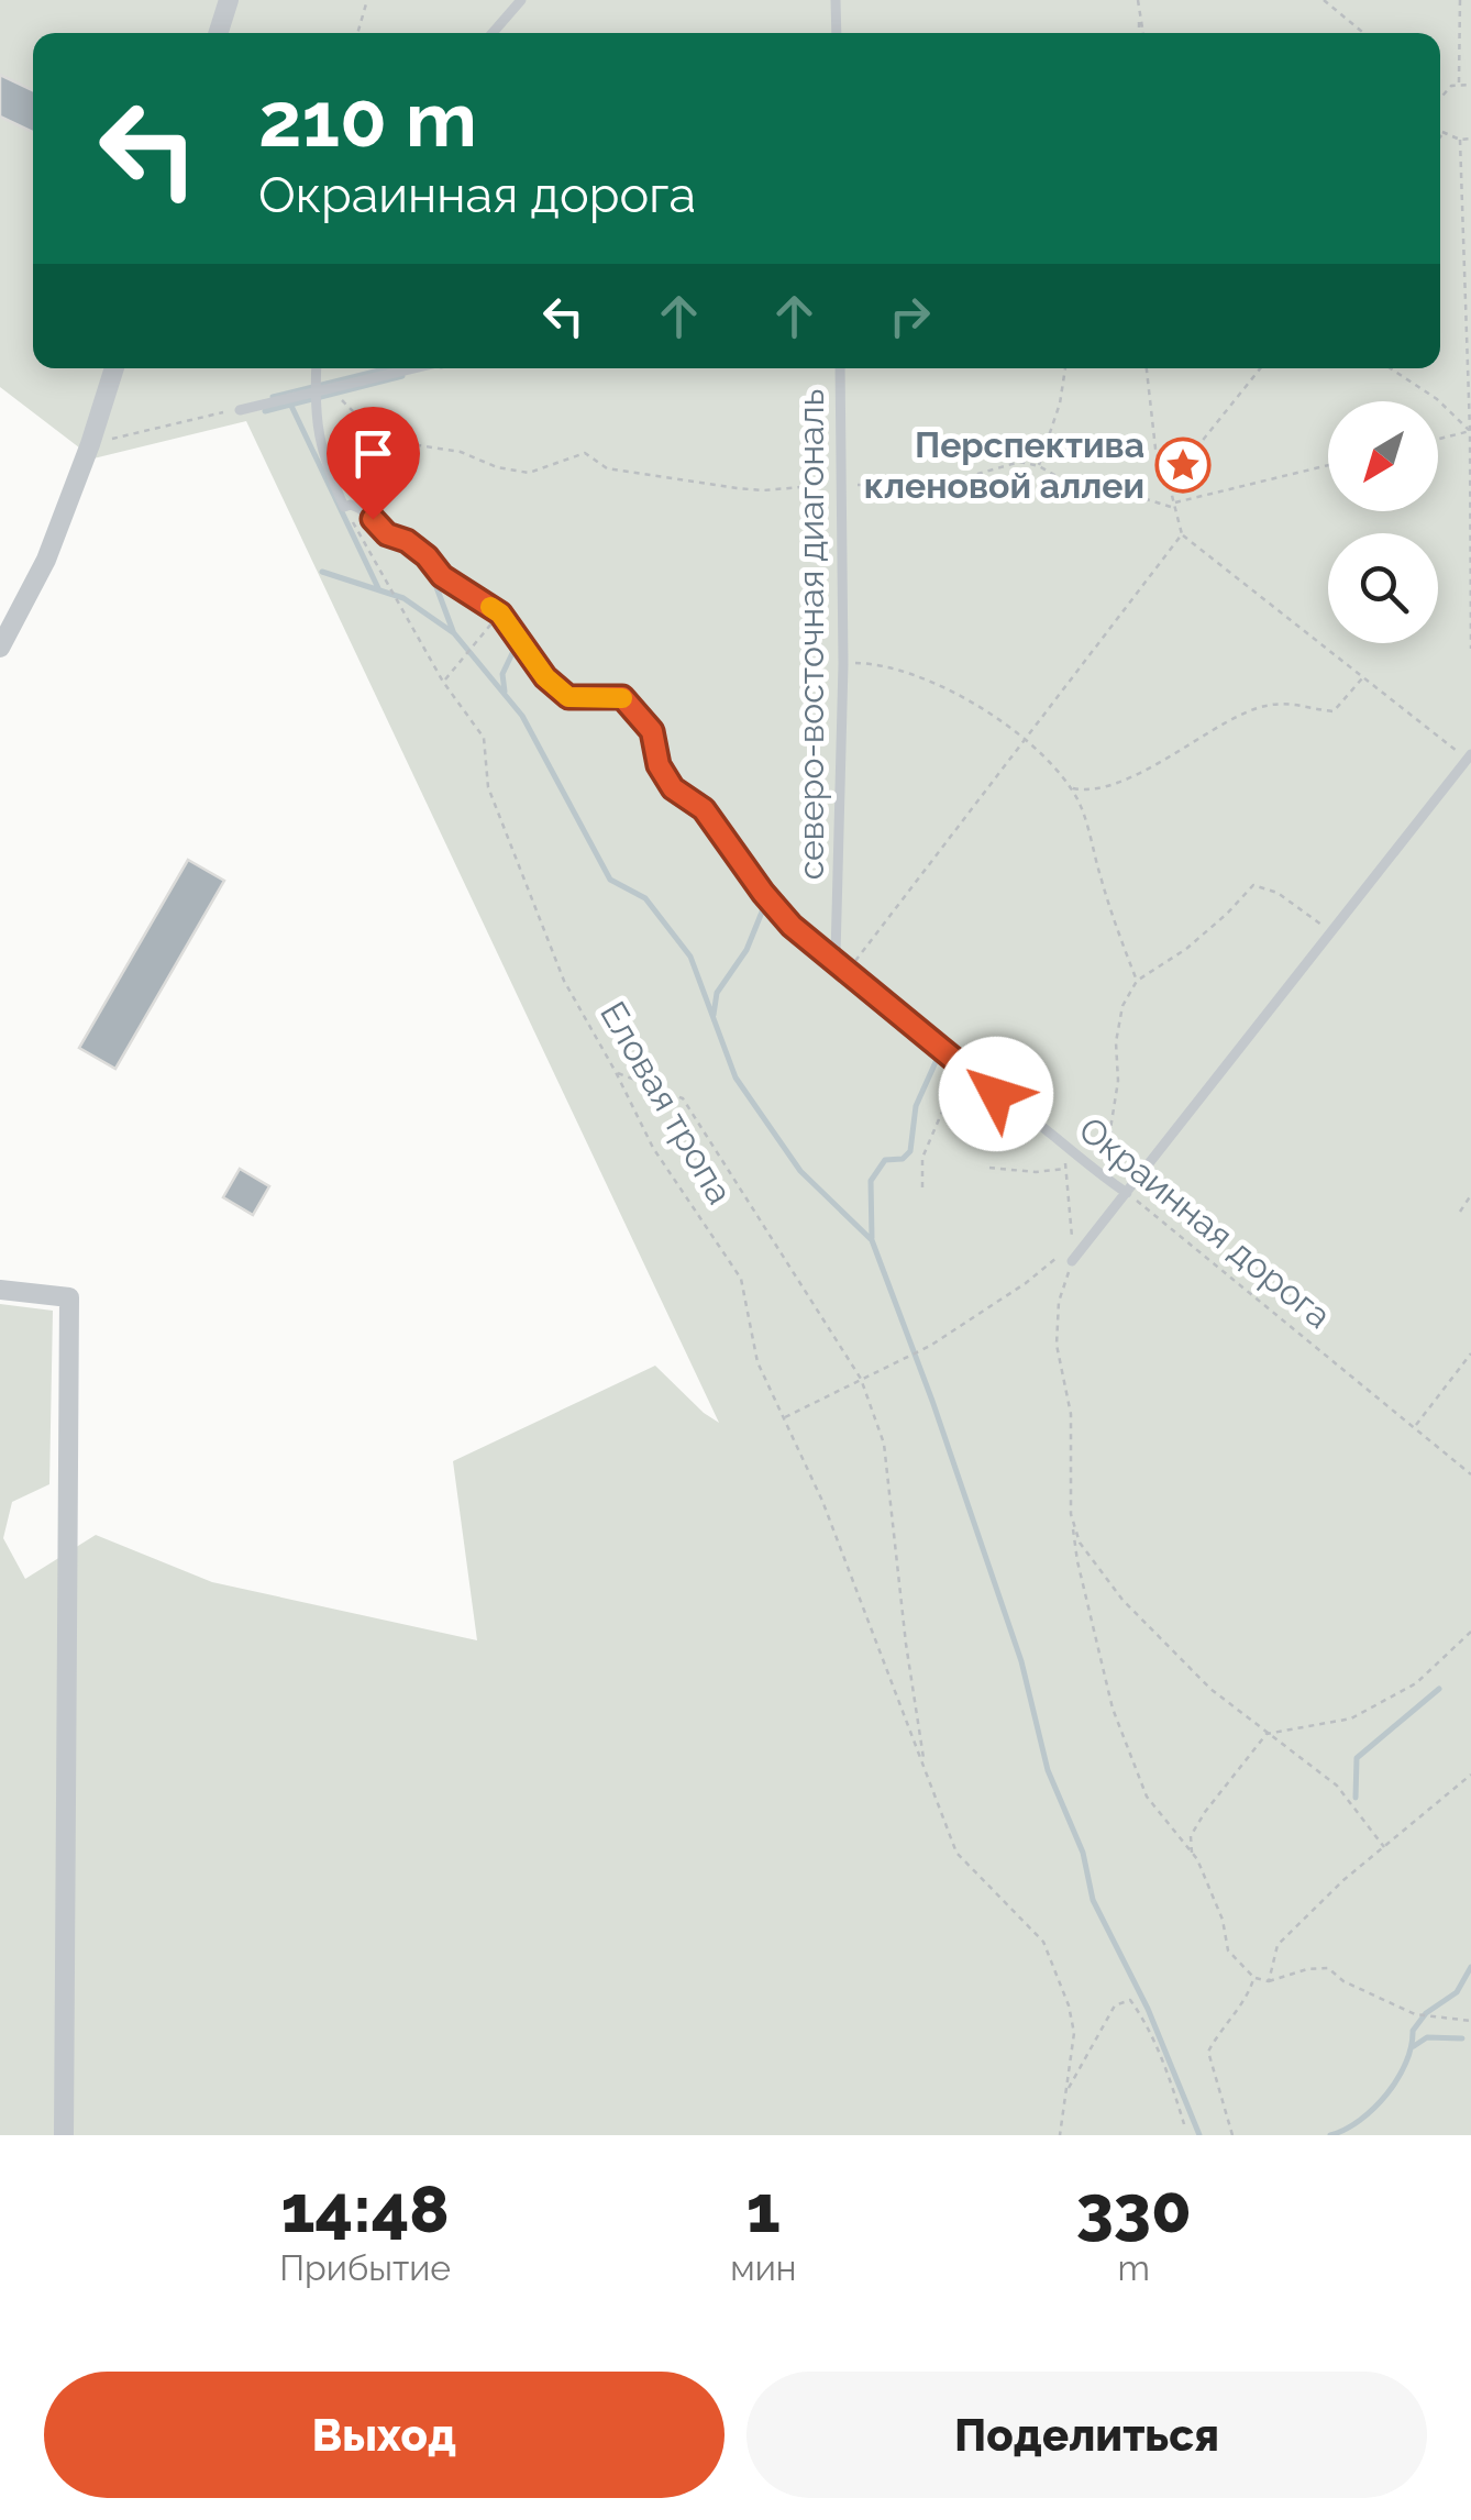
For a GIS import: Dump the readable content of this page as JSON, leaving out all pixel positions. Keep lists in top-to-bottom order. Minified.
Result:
{"streets":{"lane":["северо-восточная диагональ","Окраинная дорога"],"path":["Еловая тропа"]},"crossings":[["северо-восточная диагональ","Окраинная дорога"],["Еловая тропа","Окраинная дорога"]],"places":{"place":["Перспектива кленовой аллеи"]},"north":"bottom left","page":{"turn":["210 m","Окраинная дорога"],"eta":["14:48","Прибытие","1","мин","330","m"],"buttons":["Выход","Поделиться"]}}
